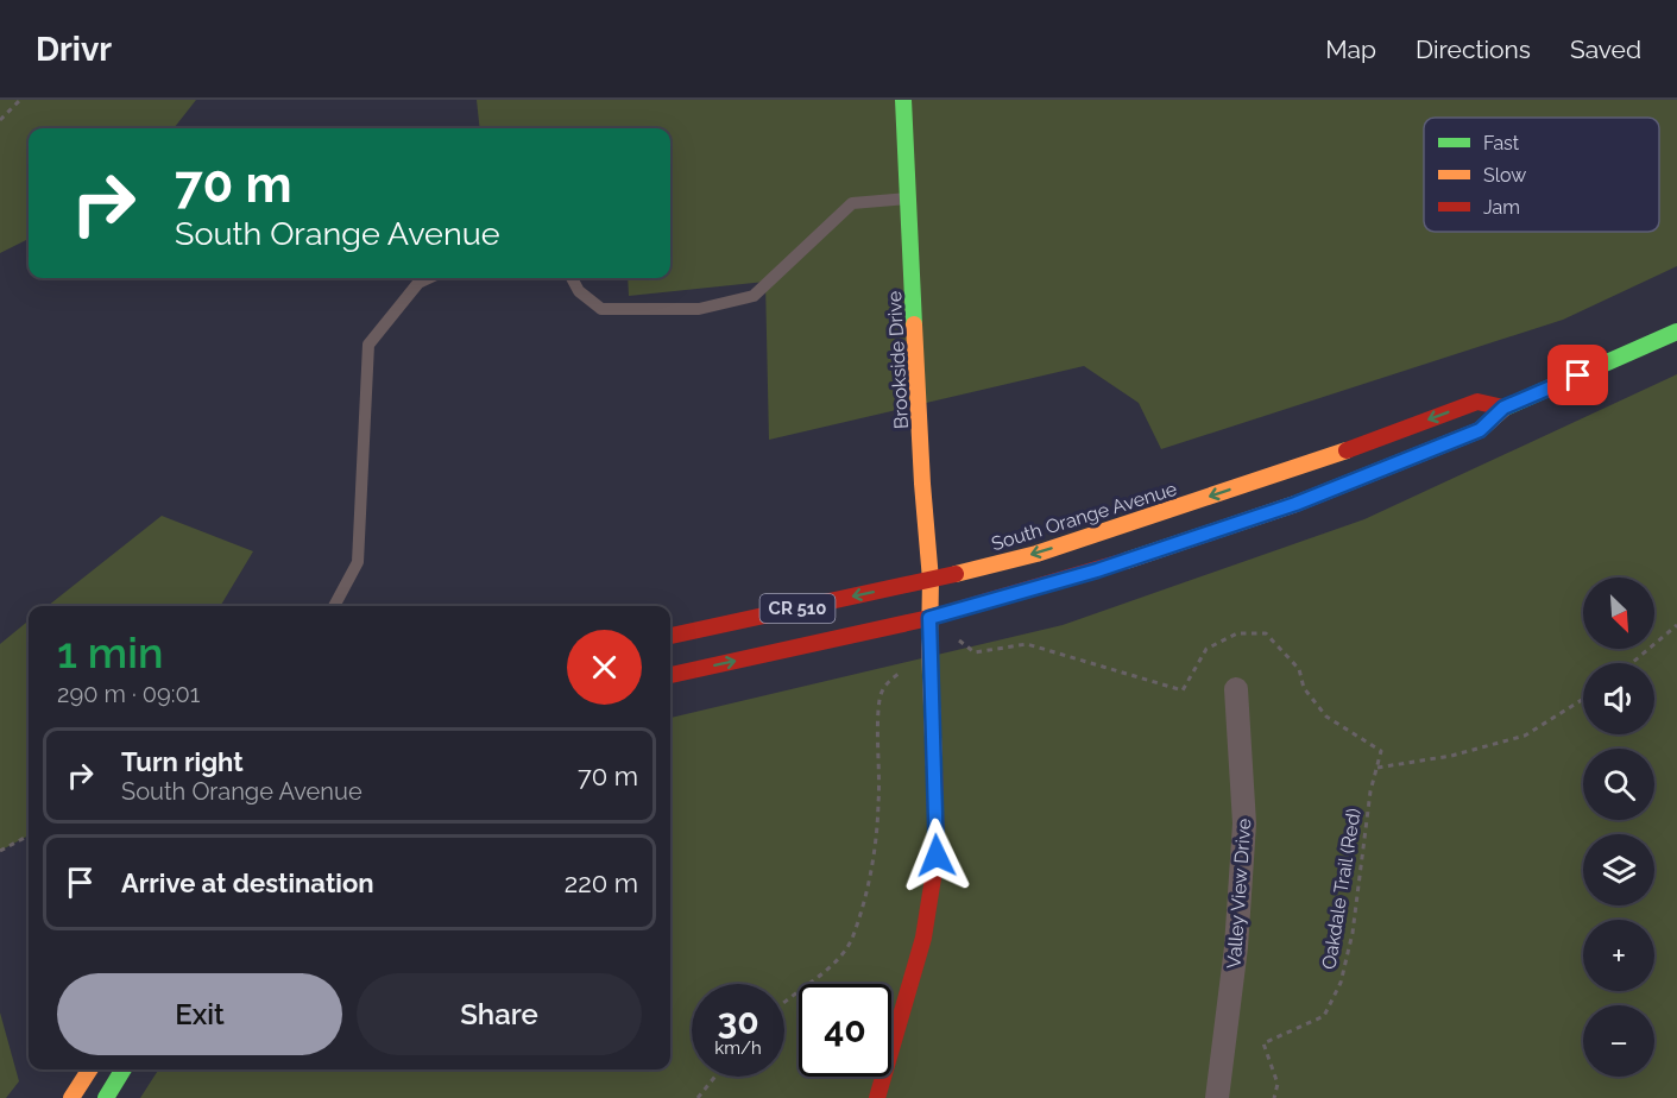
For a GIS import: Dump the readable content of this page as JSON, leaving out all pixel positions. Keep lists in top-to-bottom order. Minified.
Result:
{"streets":{"main road":["Brookside Drive","South Orange Avenue","CR 510"],"street":["Valley View Drive"],"path":["Oakdale Trail (Red)"]},"crossings":[["Brookside Drive","South Orange Avenue"]],"legend":["Fast","Slow","Jam"],"north":"bottom right","page":{"header":"Drivr","nav":["Map","Directions","Saved"],"turn":["70 m","South Orange Avenue"],"map_buttons":["+","−"],"heading":["1 min","290 m · 09:01"],"list":[{"name":"Turn right","note":"South Orange Avenue","value":"70 m"},{"name":"Arrive at destination","value":"220 m"}],"buttons":["Exit","Share"],"speed":"30 km/h","limit":"40"}}
